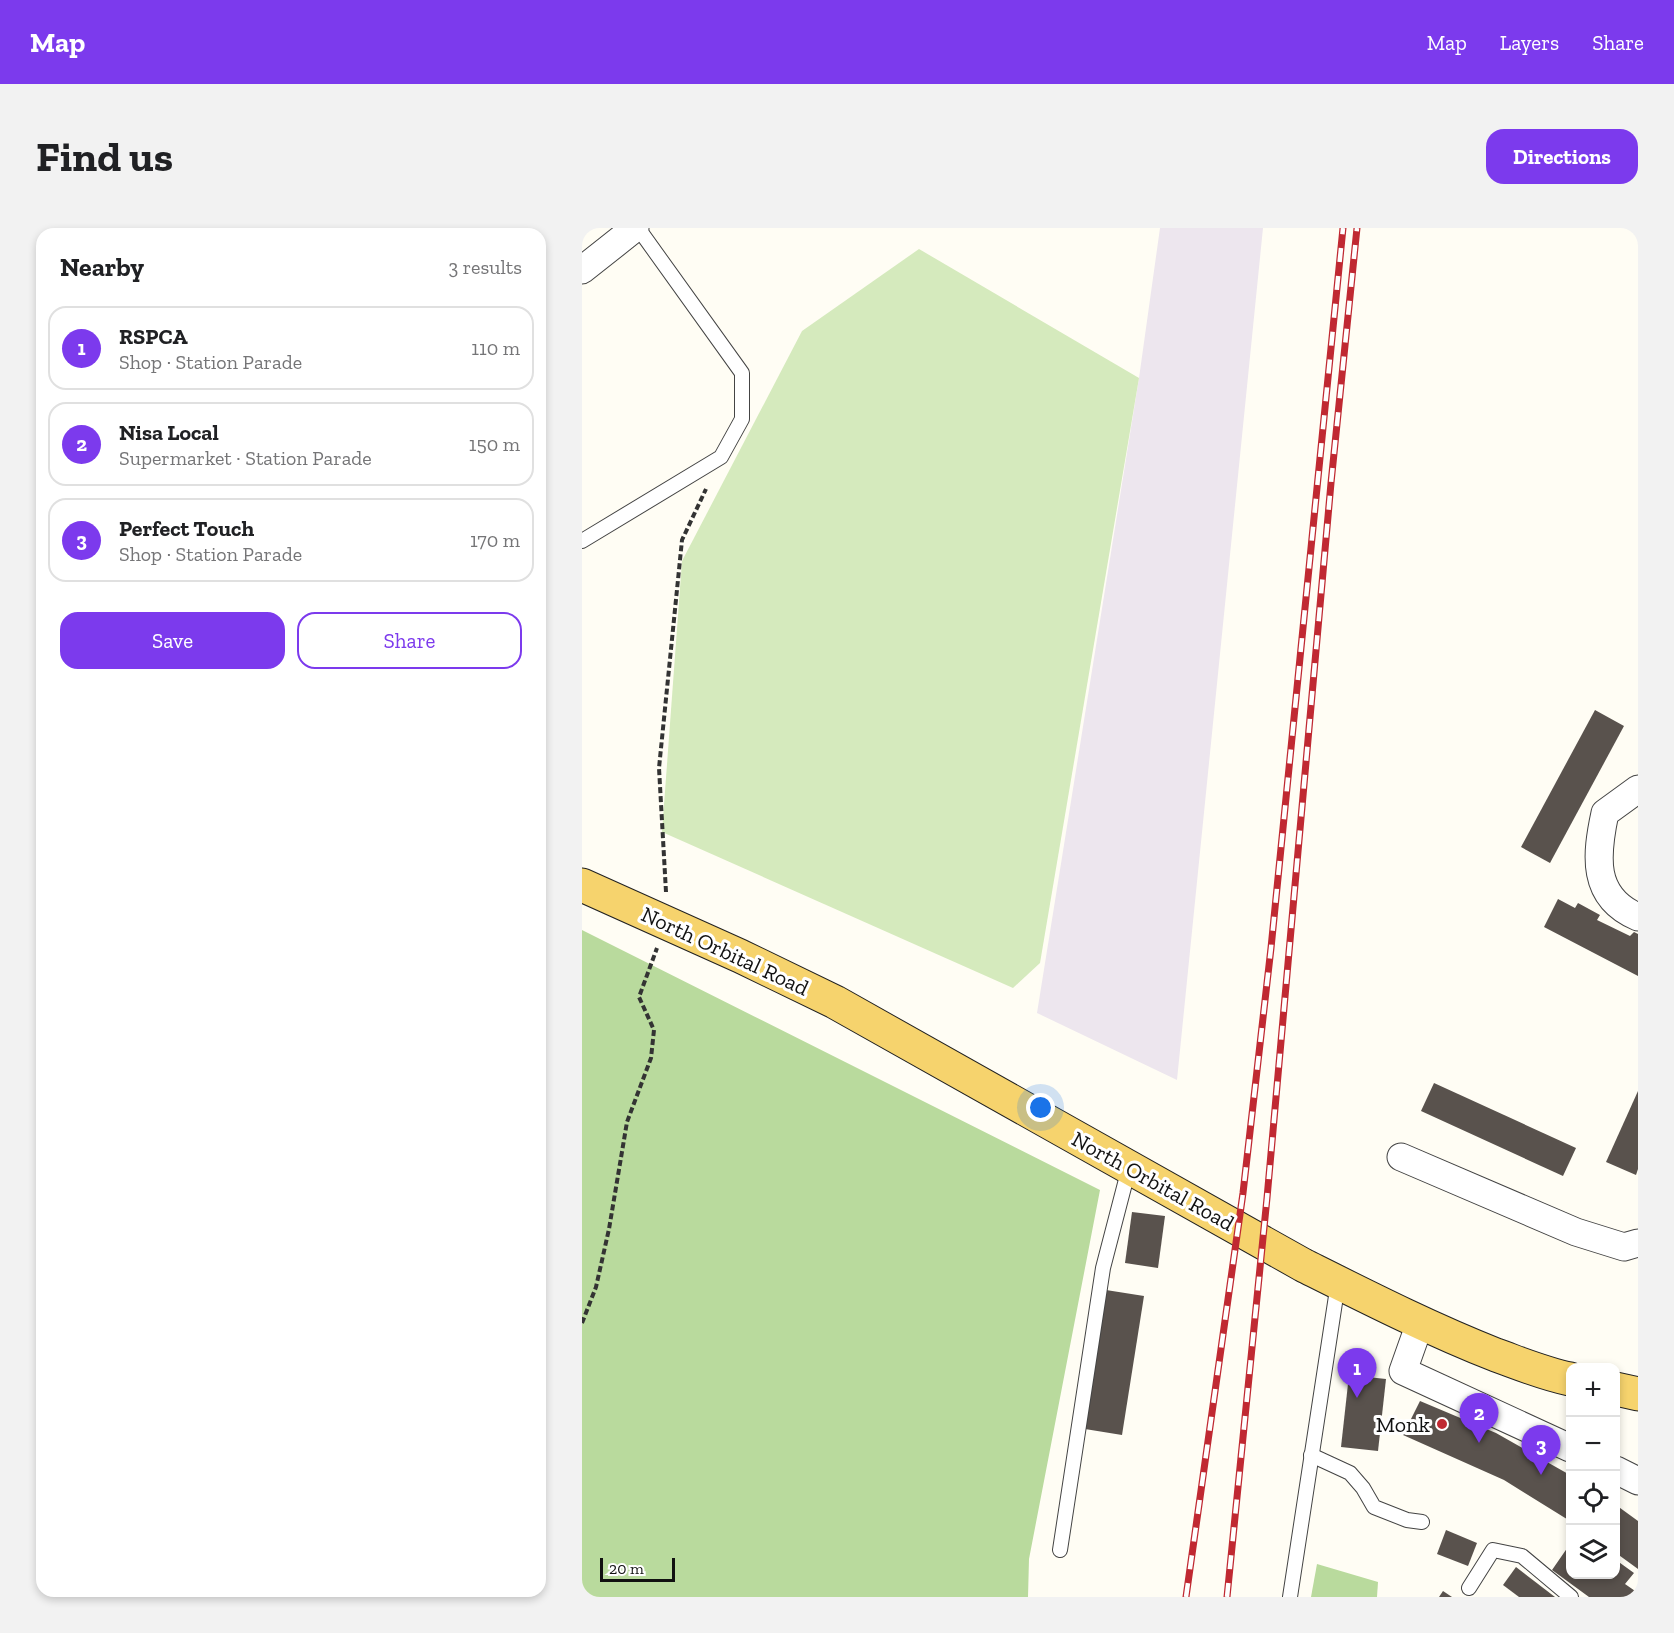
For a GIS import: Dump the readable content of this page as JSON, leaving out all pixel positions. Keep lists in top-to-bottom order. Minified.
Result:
{"streets":{"main road":["North Orbital Road"]},"places":["Monk"],"scale_bar":"20 m","page":{"header":"Map","nav":["Map","Layers","Share"],"buttons":["Directions",["Save","Share"]],"title":"Find us","heading":["Nearby","3 results"],"list":[{"mark":"1","name":"RSPCA","note":"Shop · Station Parade","value":"110 m"},{"mark":"2","name":"Nisa Local","note":"Supermarket · Station Parade","value":"150 m"},{"mark":"3","name":"Perfect Touch","note":"Shop · Station Parade","value":"170 m"}],"pins":["1","2","3"],"map_buttons":["+","−"],"scale":"20 m"}}
